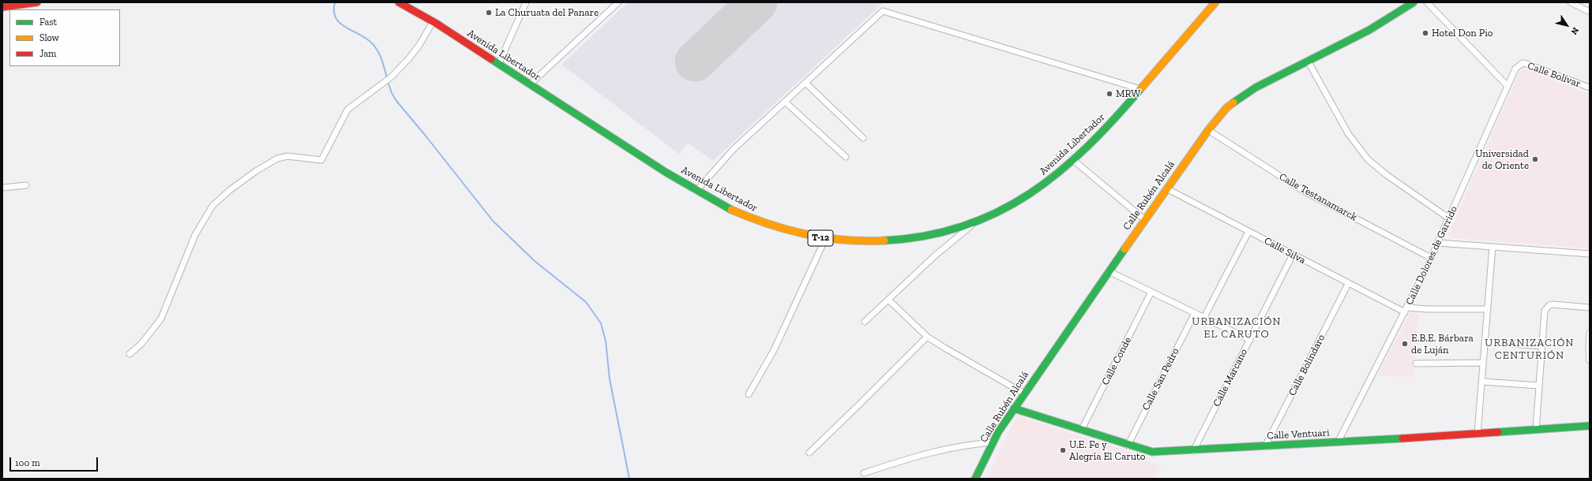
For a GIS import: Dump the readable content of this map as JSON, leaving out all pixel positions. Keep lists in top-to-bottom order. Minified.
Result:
{"streets":{"main road":["Avenida Libertador","Calle Rubén Alcalá","T-12","Calle Ventuari"],"street":["Calle Bolívar","Calle Testanamarck","Calle Silva","Calle Dolores de Garrido","Calle Conde","Calle Bolindaro","Calle Marcano","Calle San Pedro"]},"crossings":[["Calle Bolívar","Calle Dolores de Garrido"],["Calle Rubén Alcalá","Calle Testanamarck"],["Calle Rubén Alcalá","Calle Silva"],["Calle Rubén Alcalá","Calle Ventuari"],["Calle Testanamarck","Calle Dolores de Garrido"],["Calle Silva","Calle Dolores de Garrido"],["Calle Silva","Calle Bolindaro"],["Calle Silva","Calle Marcano"],["Calle Dolores de Garrido","Calle Ventuari"],["Calle Conde","Calle Ventuari"],["Calle Bolindaro","Calle Ventuari"],["Calle Marcano","Calle Ventuari"],["Calle San Pedro","Calle Ventuari"]],"districts":["URBANIZACIÓN EL CARUTO","URBANIZACIÓN CENTURIÓN"],"places":["La Churuata del Panare","Hotel Don Pio","MRW","Universidad de Oriente","E.B.E. Bárbara de Luján","U.E. Fe y Alegría El Caruto"],"legend":["Fast","Slow","Jam"],"scale_bar":"100 m","north":"bottom right"}
